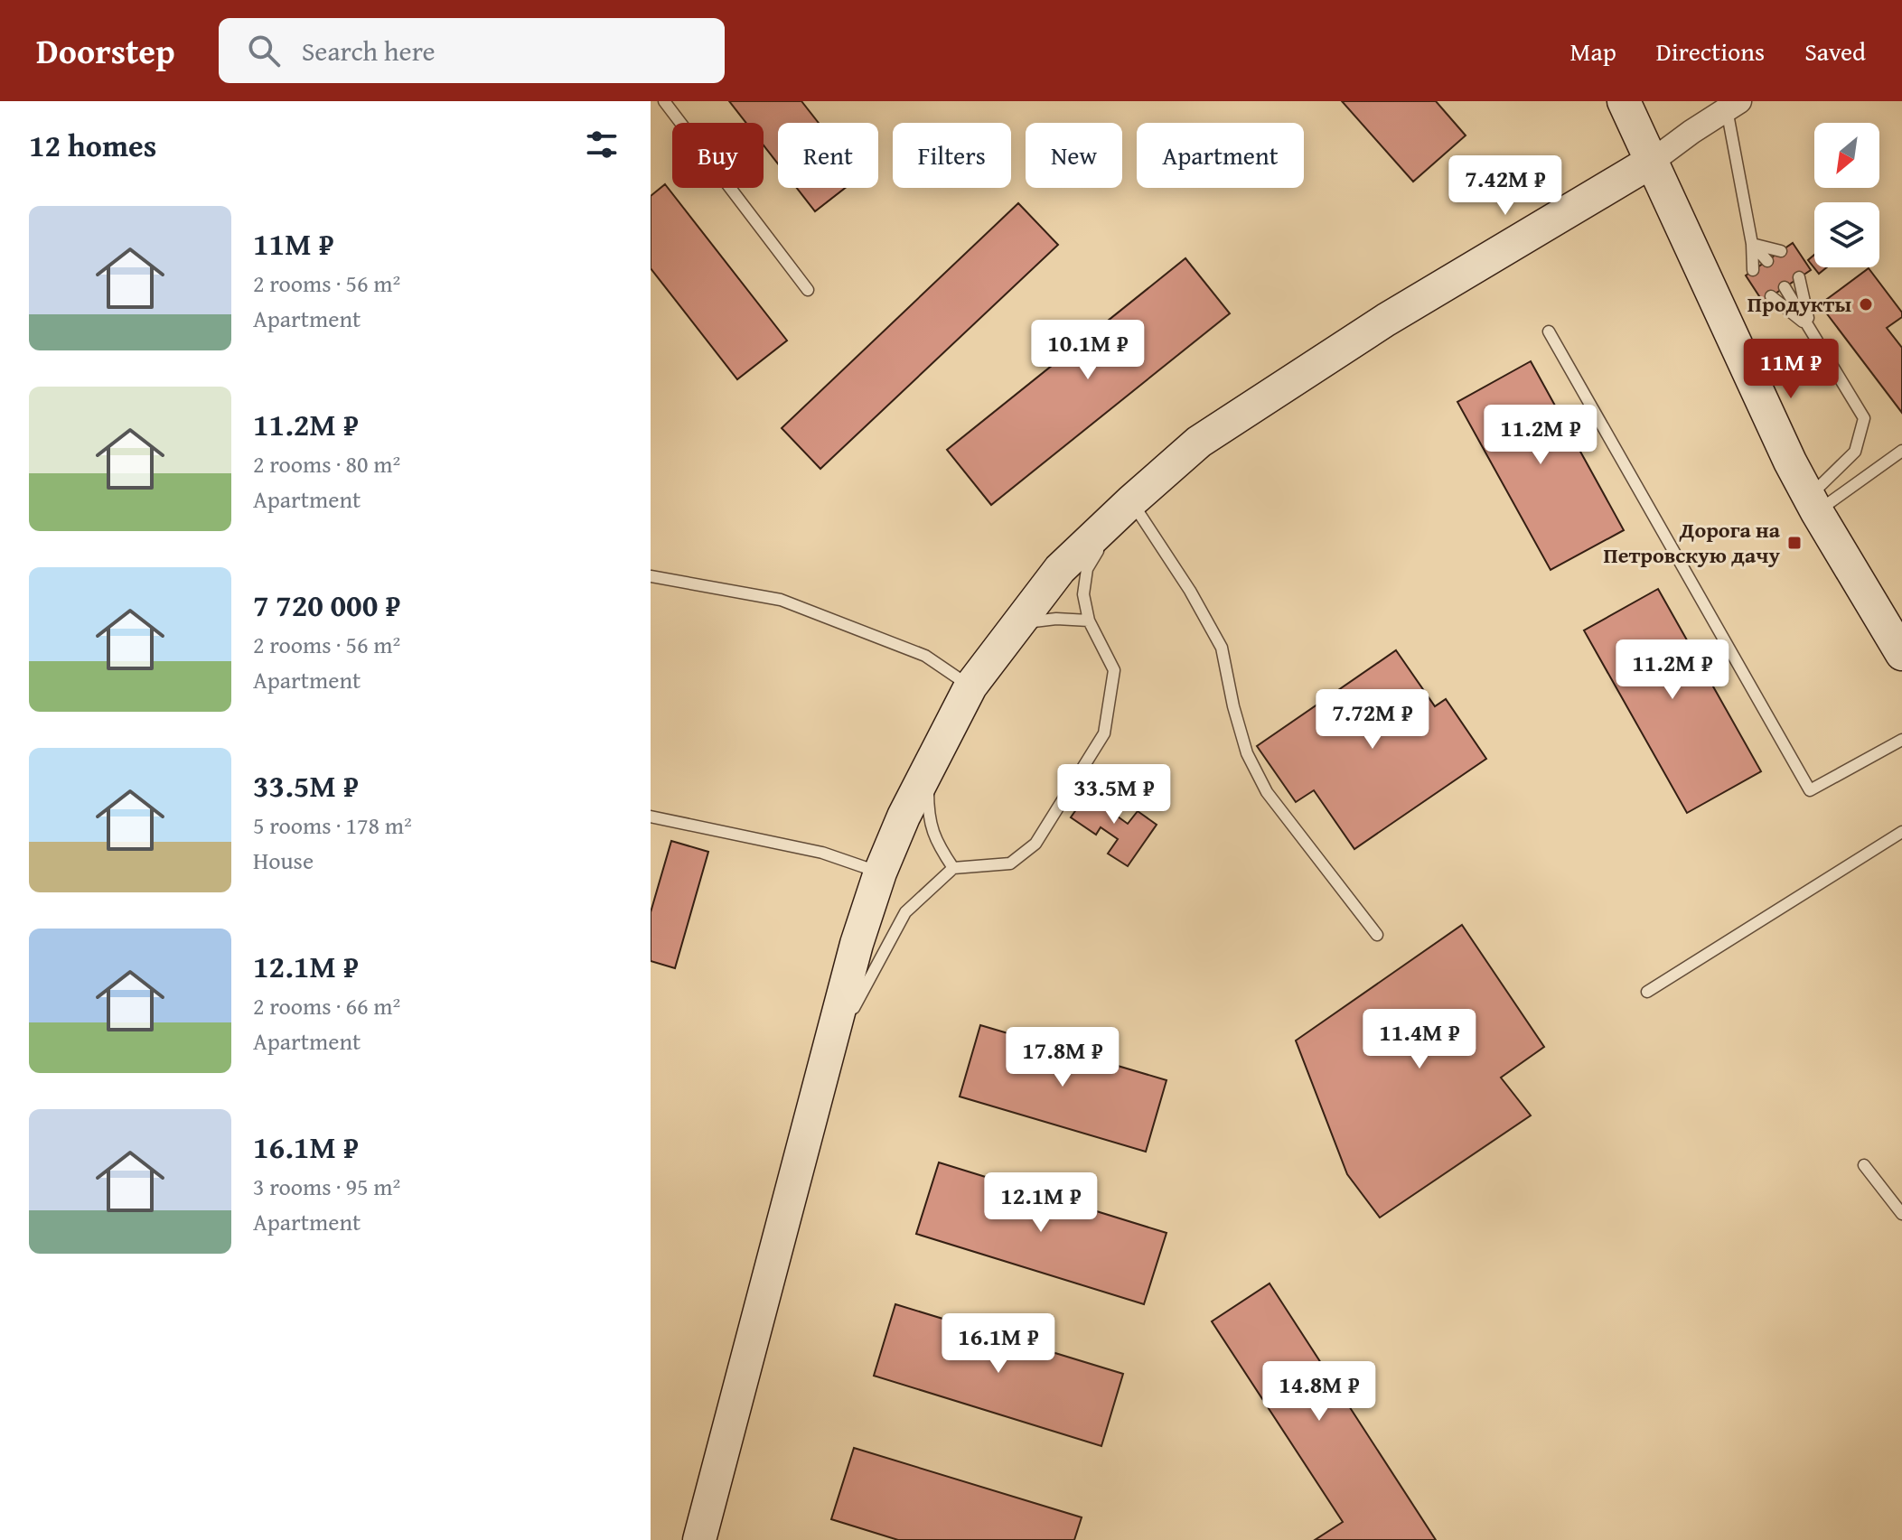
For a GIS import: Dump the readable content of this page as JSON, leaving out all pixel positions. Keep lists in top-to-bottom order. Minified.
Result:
{"places":{"other":["Продукты"],"transit":["Дорога на Петровскую дачу"]},"north":"bottom left","page":{"header":"Doorstep","search":"Search here","nav":["Map","Directions","Saved"],"heading":"12 homes","chip":["Buy","Rent","Filters","New","Apartment"],"price":["7.42M ₽","10.1M ₽","11M ₽","11.2M ₽","11.2M ₽","7.72M ₽","33.5M ₽","11.4M ₽","17.8M ₽","12.1M ₽","16.1M ₽","14.8M ₽"],"list":[{"name":"11M ₽","note":"2 rooms · 56 m² · Apartment"},{"name":"11.2M ₽","note":"2 rooms · 80 m² · Apartment"},{"name":"7 720 000 ₽","note":"2 rooms · 56 m² · Apartment"},{"name":"33.5M ₽","note":"5 rooms · 178 m² · House"},{"name":"12.1M ₽","note":"2 rooms · 66 m² · Apartment"},{"name":"16.1M ₽","note":"3 rooms · 95 m² · Apartment"}]}}
